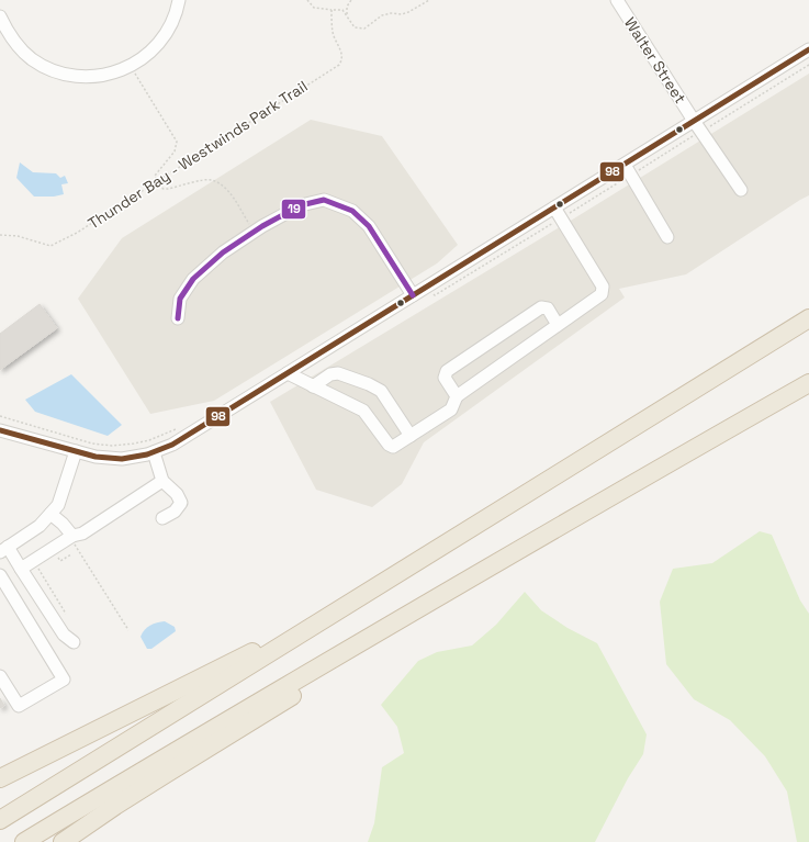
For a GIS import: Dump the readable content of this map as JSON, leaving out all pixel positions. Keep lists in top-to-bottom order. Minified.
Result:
{"streets":{"street":["Walter Street"],"path":["Thunder Bay - Westwinds Park Trail"]},"lines":["transit line 98","transit line 19"]}
